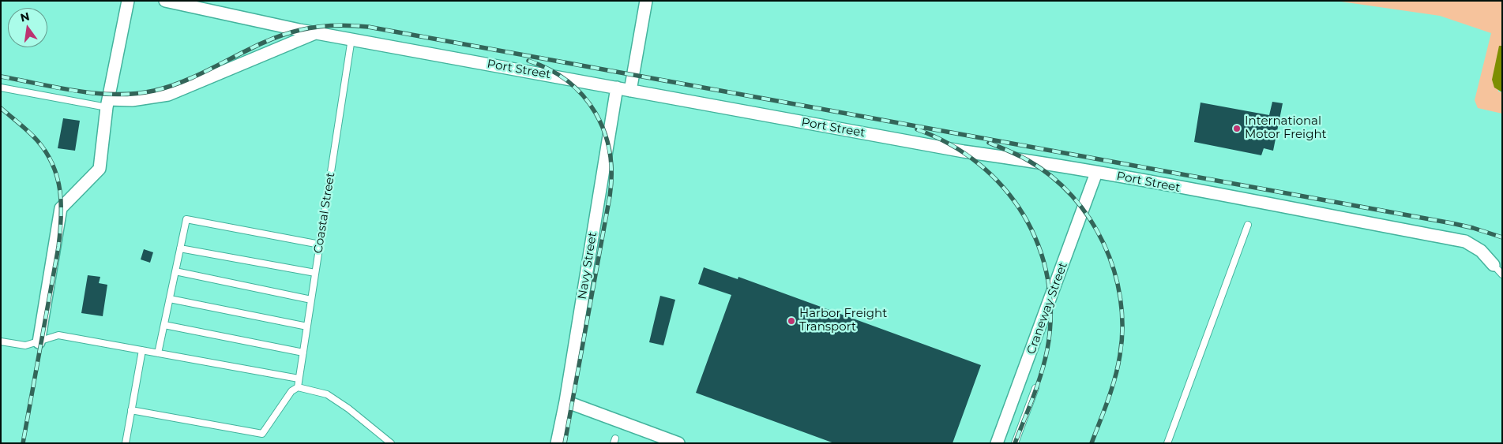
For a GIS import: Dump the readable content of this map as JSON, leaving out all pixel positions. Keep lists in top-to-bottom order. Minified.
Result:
{"streets":{"street":["Port Street","Navy Street","Craneway Street"],"lane":["Coastal Street"]},"crossings":[["Port Street","Coastal Street"],["Port Street","Navy Street"],["Port Street","Craneway Street"]],"places":["International Motor Freight","Harbor Freight Transport"],"north":"top"}
